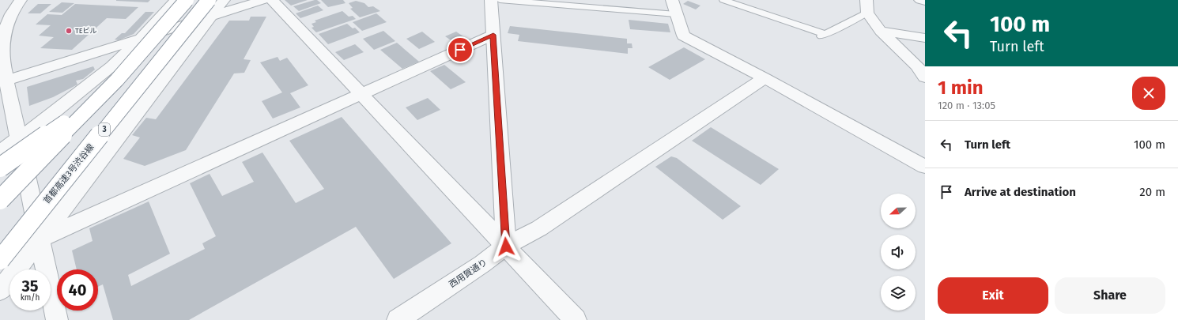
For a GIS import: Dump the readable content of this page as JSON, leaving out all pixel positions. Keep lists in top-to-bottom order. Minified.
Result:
{"streets":{"highway":["3","首都高速3号渋谷線"],"street":["西用賀通り"]},"places":["TEビル"],"north":"left","page":{"turn":["100 m","Turn left"],"heading":["1 min","120 m · 13:05"],"list":[{"name":"Turn left","value":"100 m"},{"name":"Arrive at destination","value":"20 m"}],"speed":"35 km/h","limit":"40","buttons":["Exit","Share"]}}
